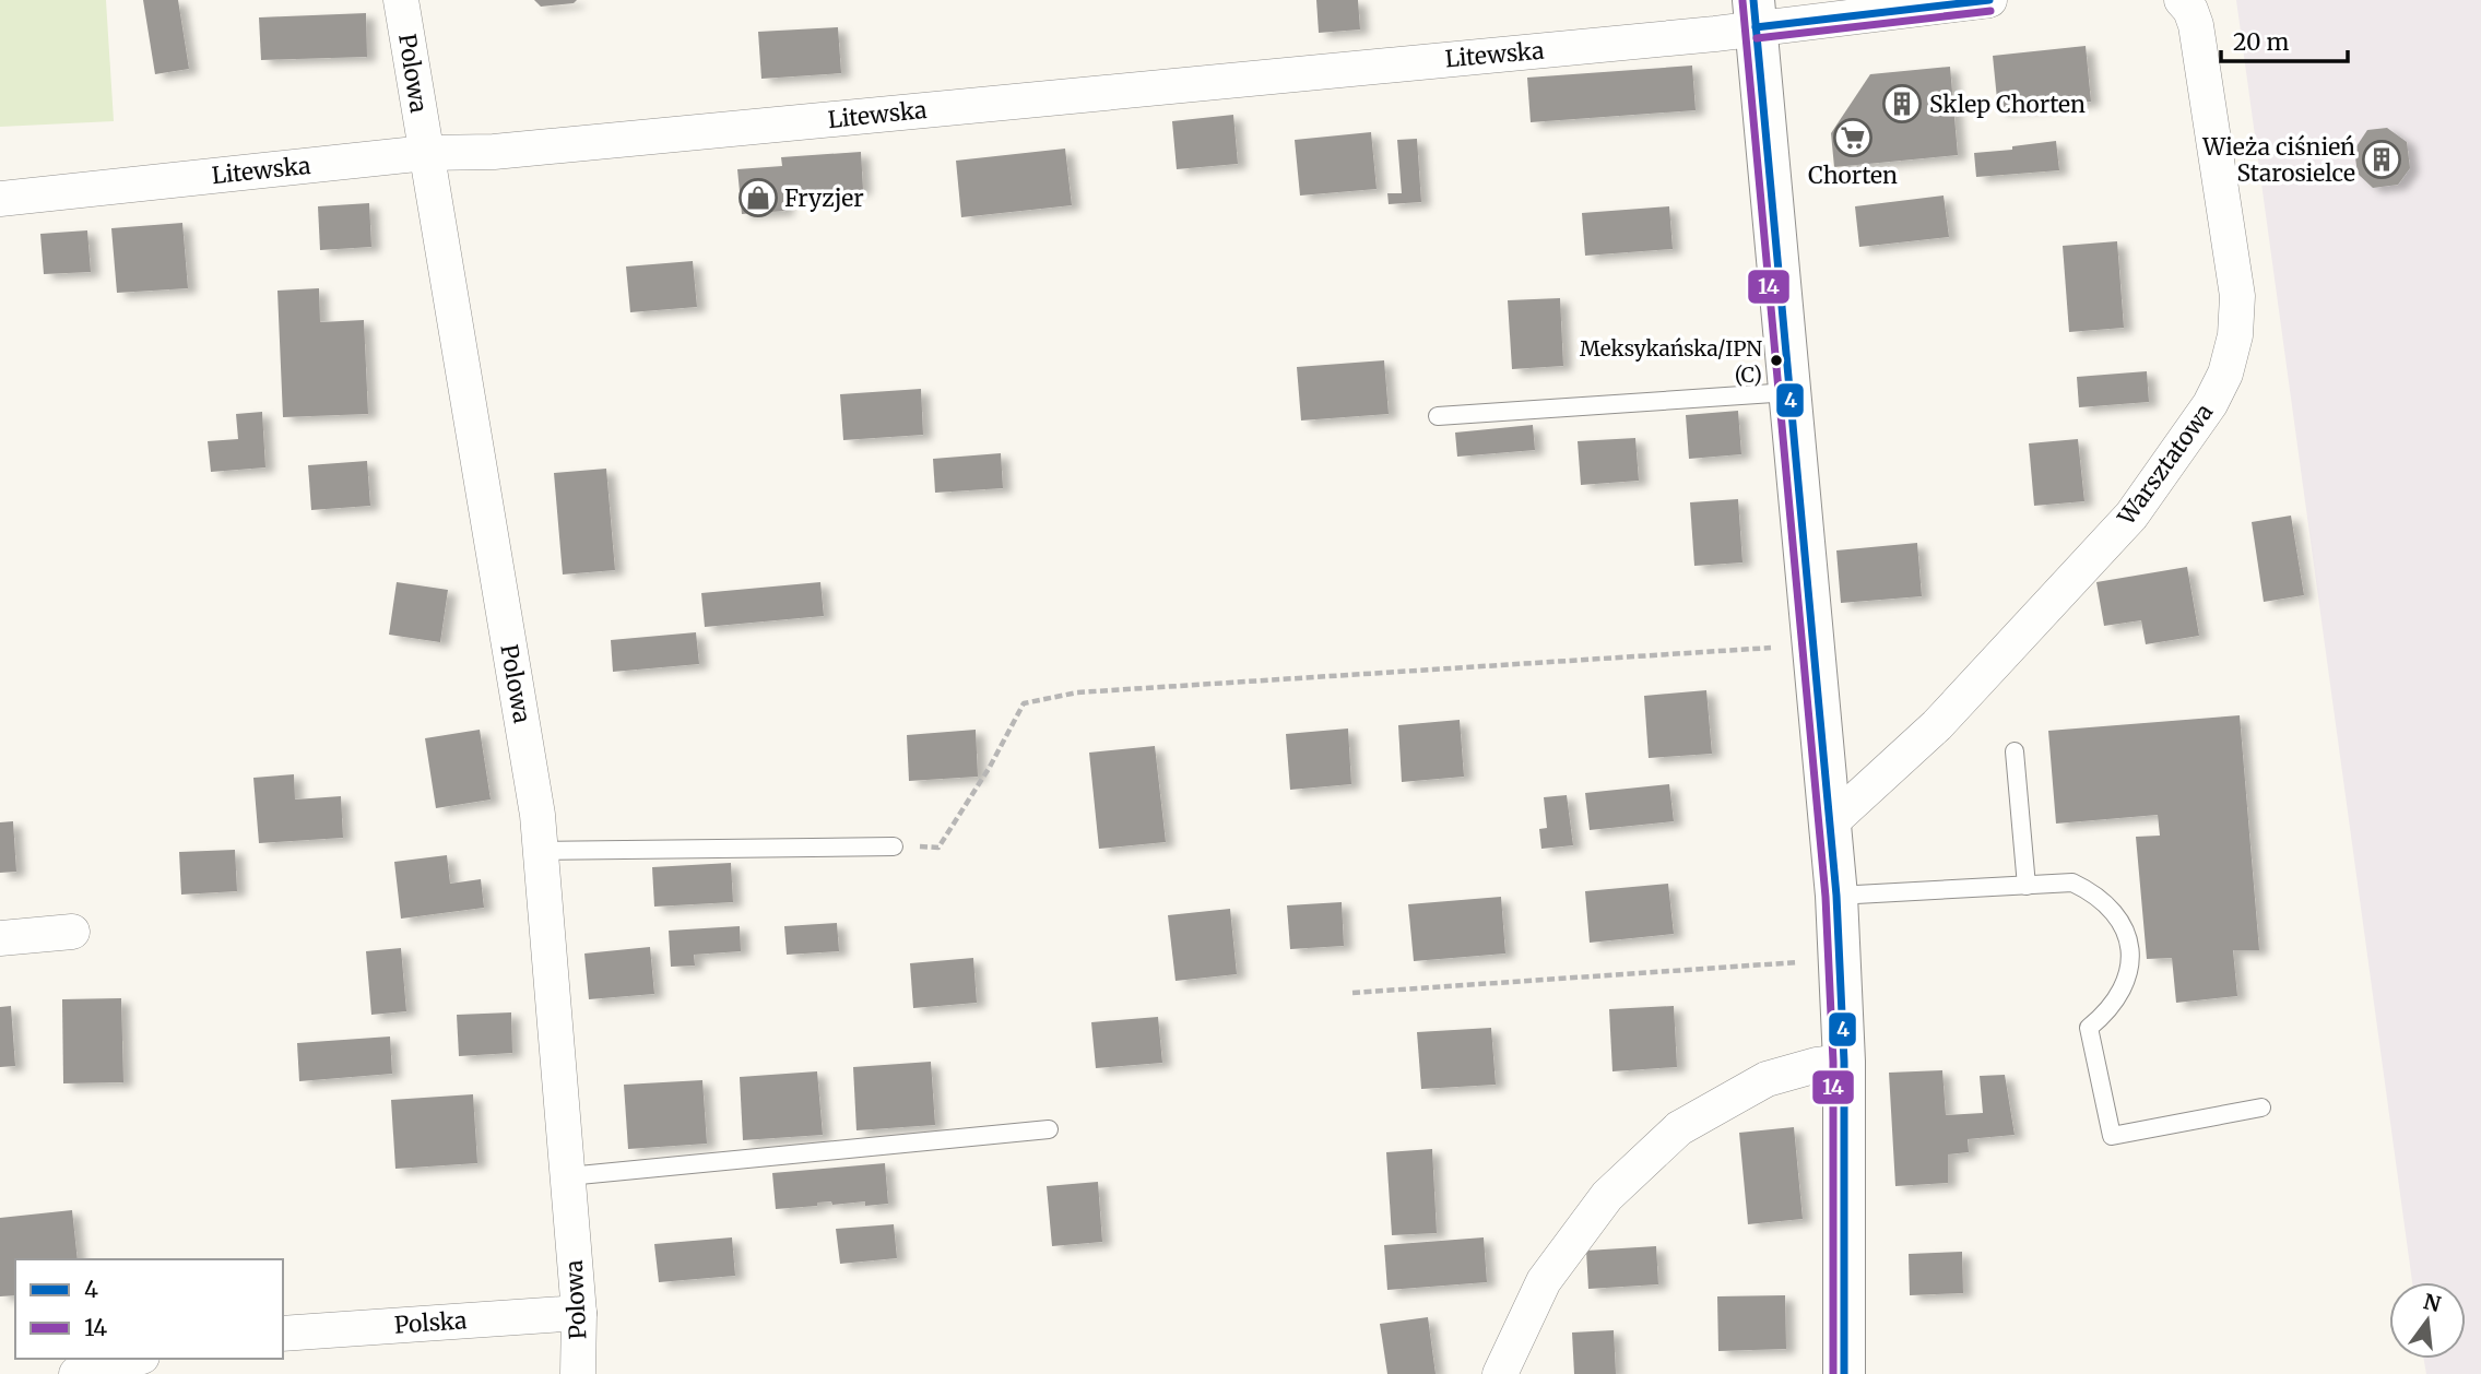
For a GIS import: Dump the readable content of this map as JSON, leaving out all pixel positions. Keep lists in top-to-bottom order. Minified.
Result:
{"streets":{"street":["Litewska","Polowa","Warsztatowa","Polska"]},"crossings":[["Litewska","Polowa"],["Polowa","Polska"]],"places":{"building":["Sklep Chorten","Wieża ciśnień Starosielce"],"supermarket":["Chorten"],"shop":["Fryzjer"],"other":["Meksykańska/IPN (C)"]},"lines":["transit line 4","transit line 14"],"legend":["4","14"],"scale_bar":"20 m","north":"top"}
